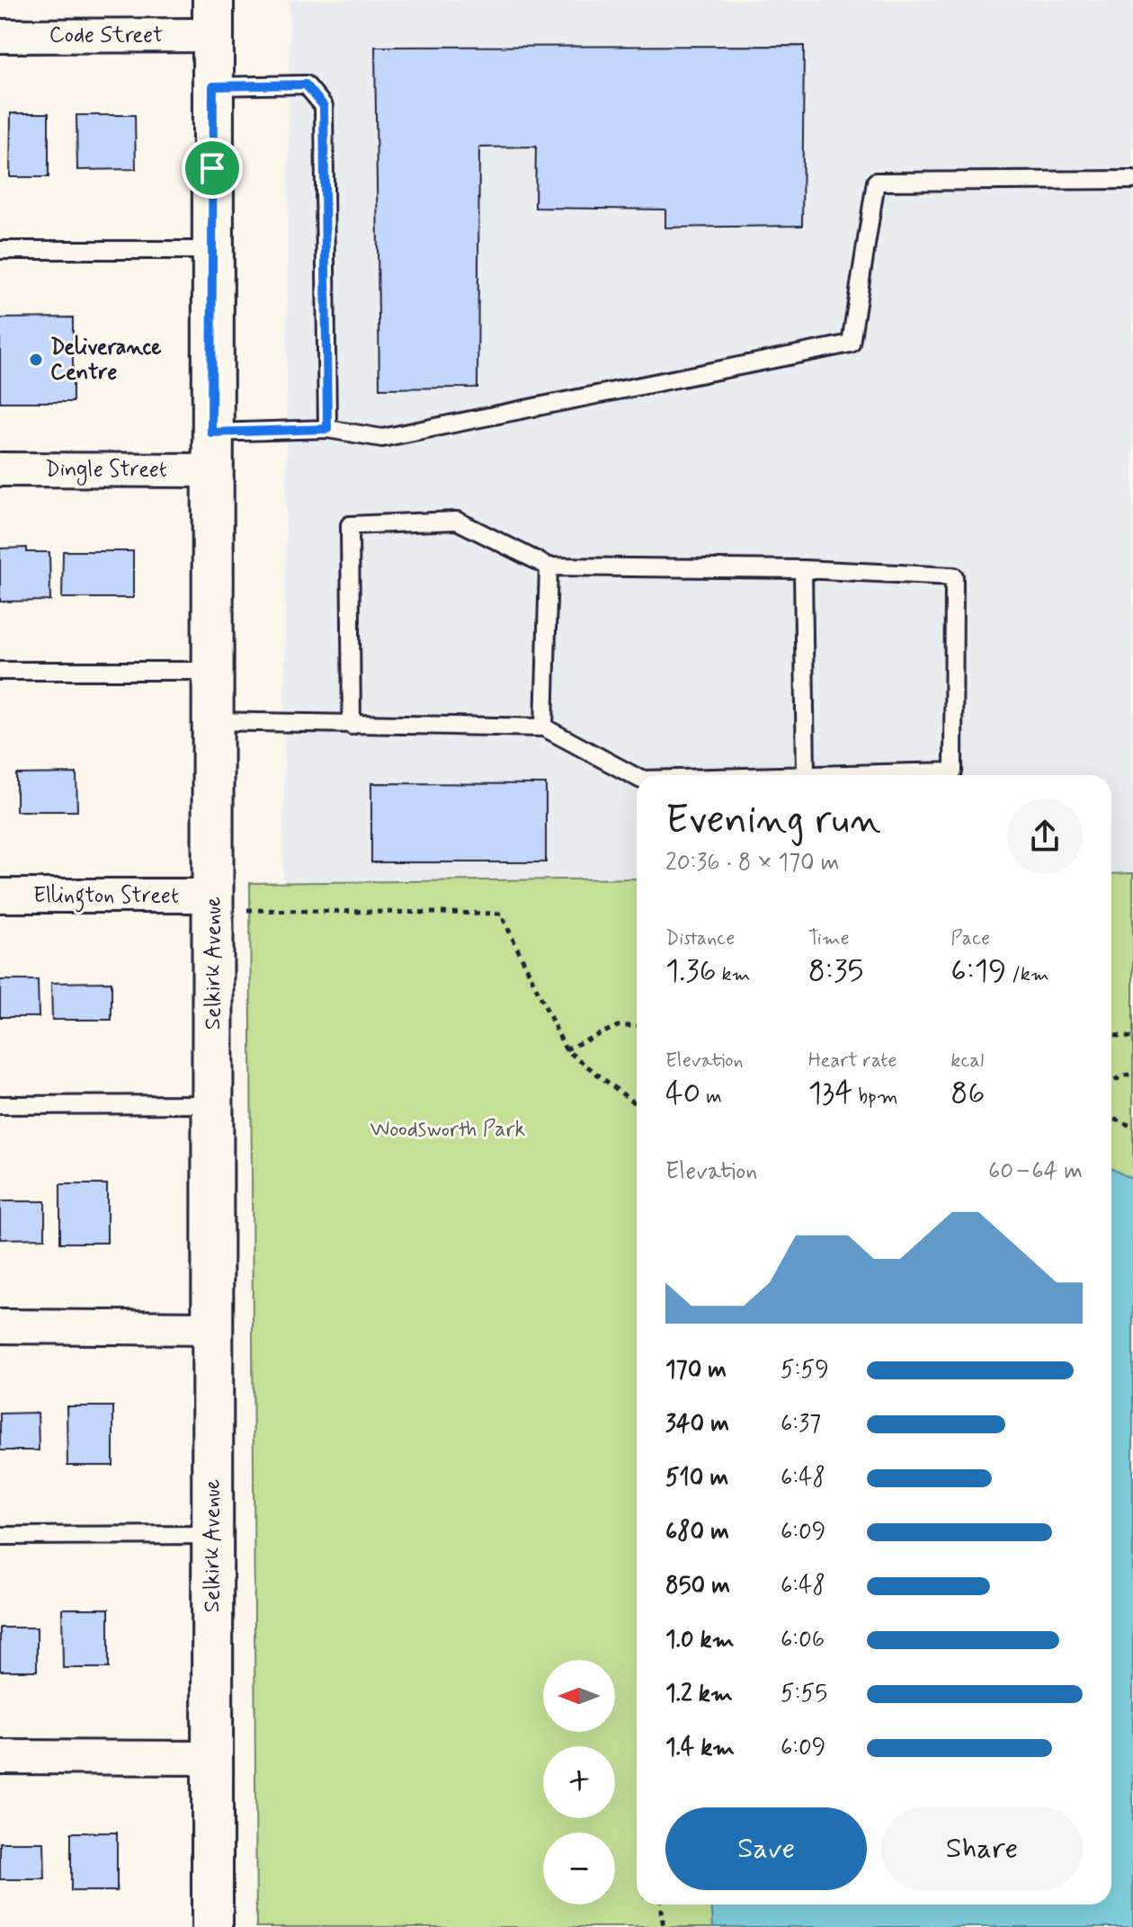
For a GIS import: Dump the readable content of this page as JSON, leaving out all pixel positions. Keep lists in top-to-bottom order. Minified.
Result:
{"streets":{"street":["Code Street","Dingle Street","Ellington Street","Selkirk Avenue"]},"crossings":[["Code Street","Selkirk Avenue"],["Dingle Street","Selkirk Avenue"],["Ellington Street","Selkirk Avenue"]],"parks":["Woodsworth Park"],"places":["Deliverance Centre"],"north":"left","page":{"heading":["Evening run","20:36 · 8 × 170 m"],"stats":[["Distance","1.36 km"],["Time","8:35"],["Pace","6:19 /km"],["Elevation","40 m"],["Heart rate","134 bpm"],["kcal","86"]],"chart":["Elevation","60–64 m"],"list":[{"name":"170 m","note":"5:59"},{"name":"340 m","note":"6:37"},{"name":"510 m","note":"6:48"},{"name":"680 m","note":"6:09"},{"name":"850 m","note":"6:48"},{"name":"1.0 km","note":"6:06"},{"name":"1.2 km","note":"5:55"},{"name":"1.4 km","note":"6:09"}],"map_buttons":["+","−"],"buttons":["Save","Share"]}}
